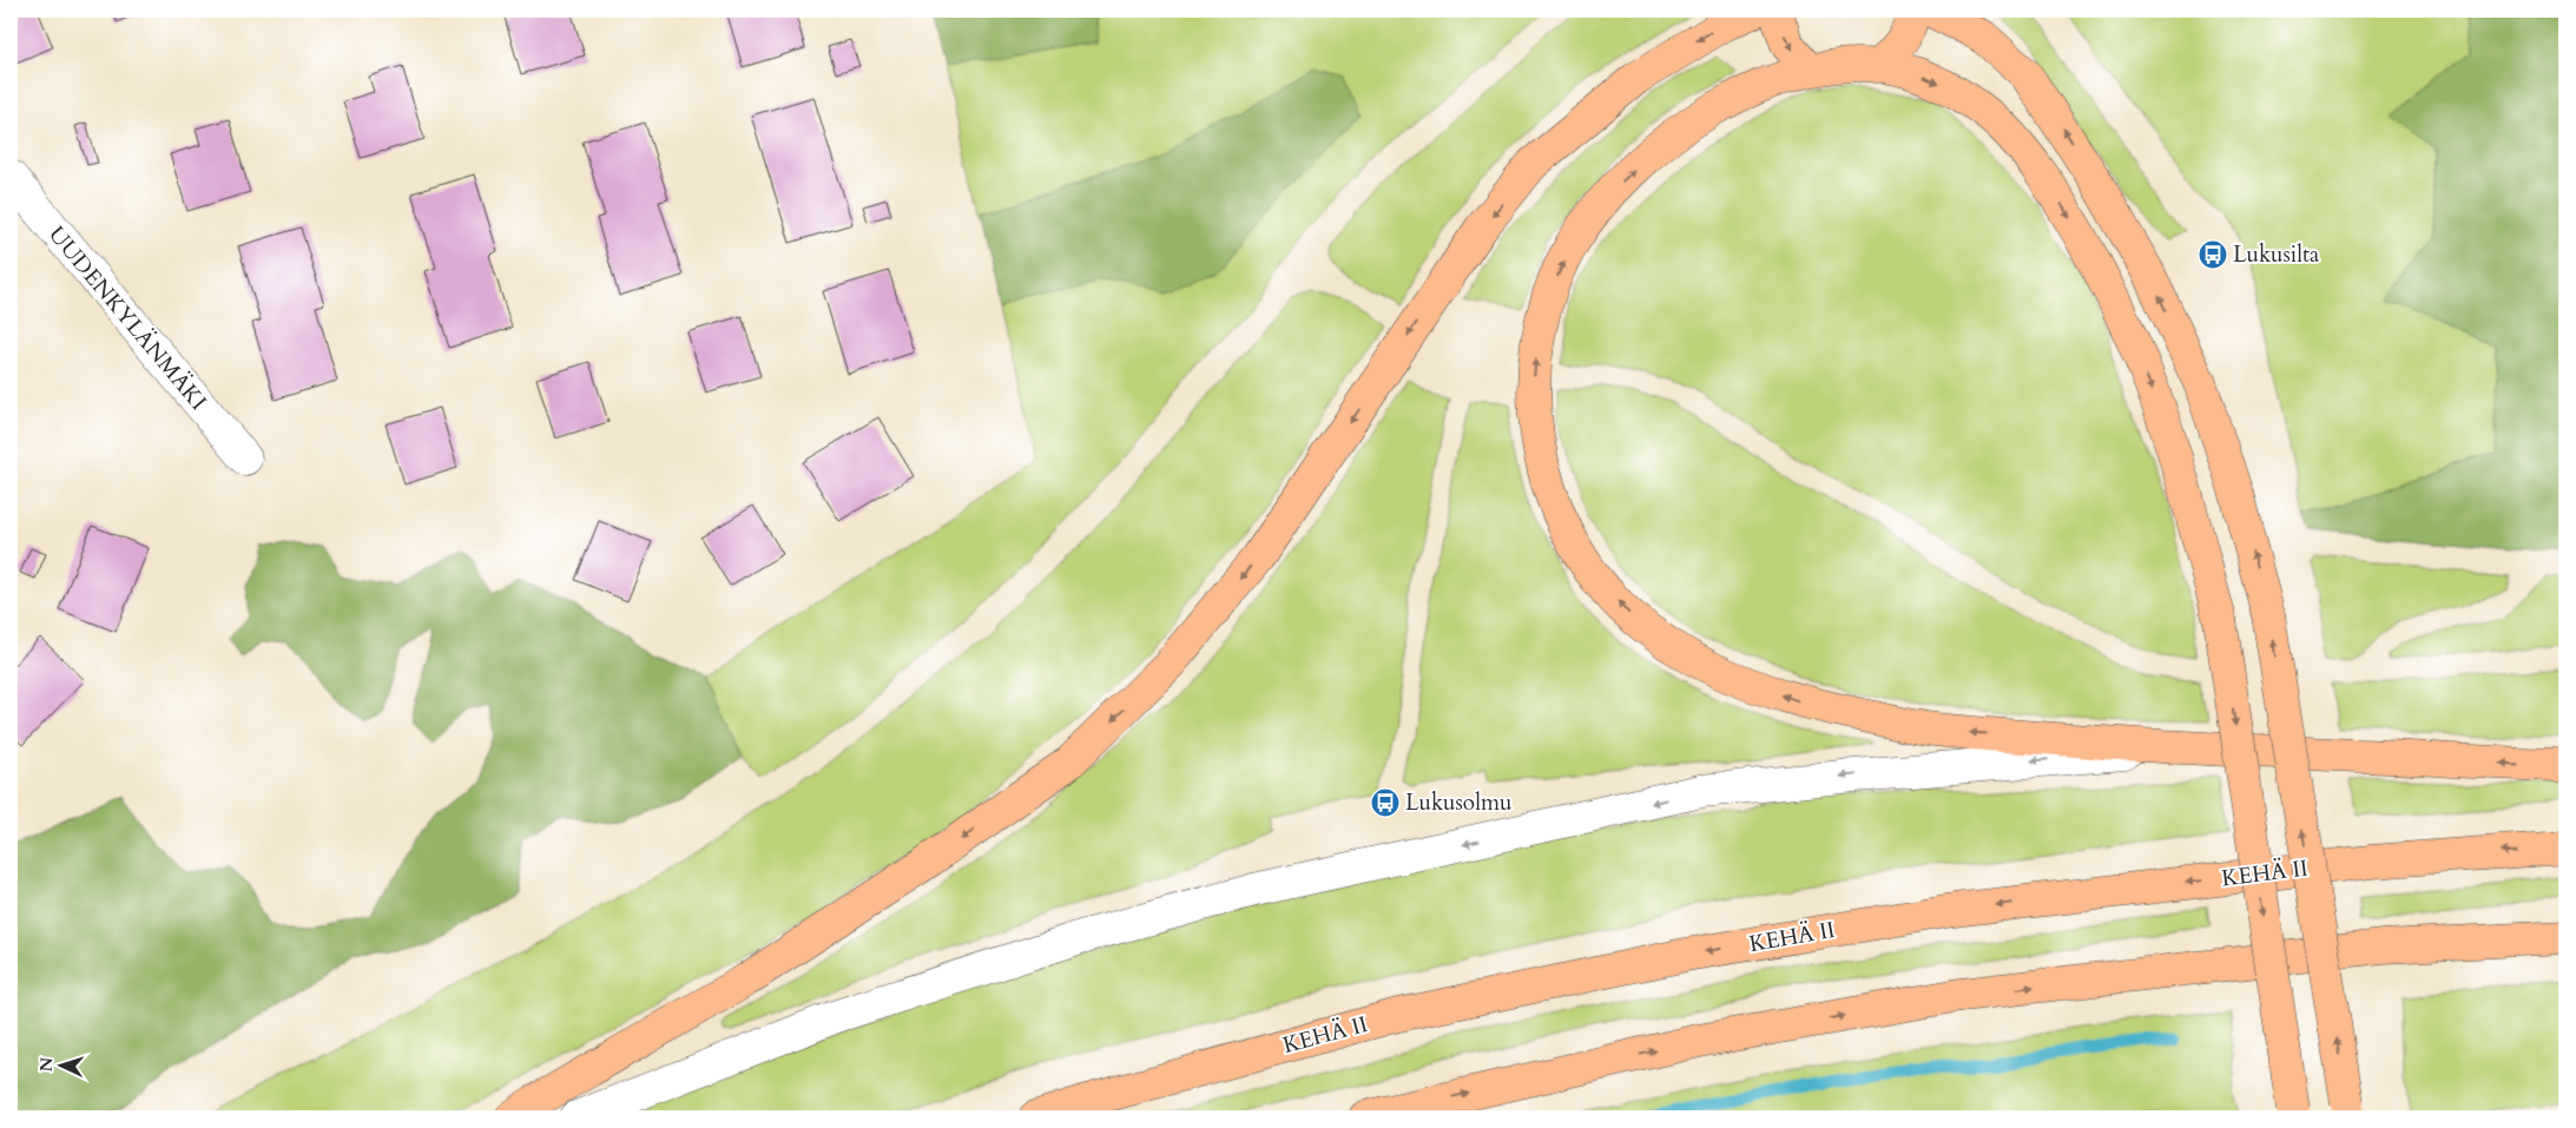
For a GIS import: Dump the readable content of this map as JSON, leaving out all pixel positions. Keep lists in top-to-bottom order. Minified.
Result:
{"streets":{"highway":["KEHÄ II"],"street":["UUDENKYLÄNMÄKI"]},"places":{"bus stop":["Lukusilta","Lukusolmu"]},"north":"left"}
